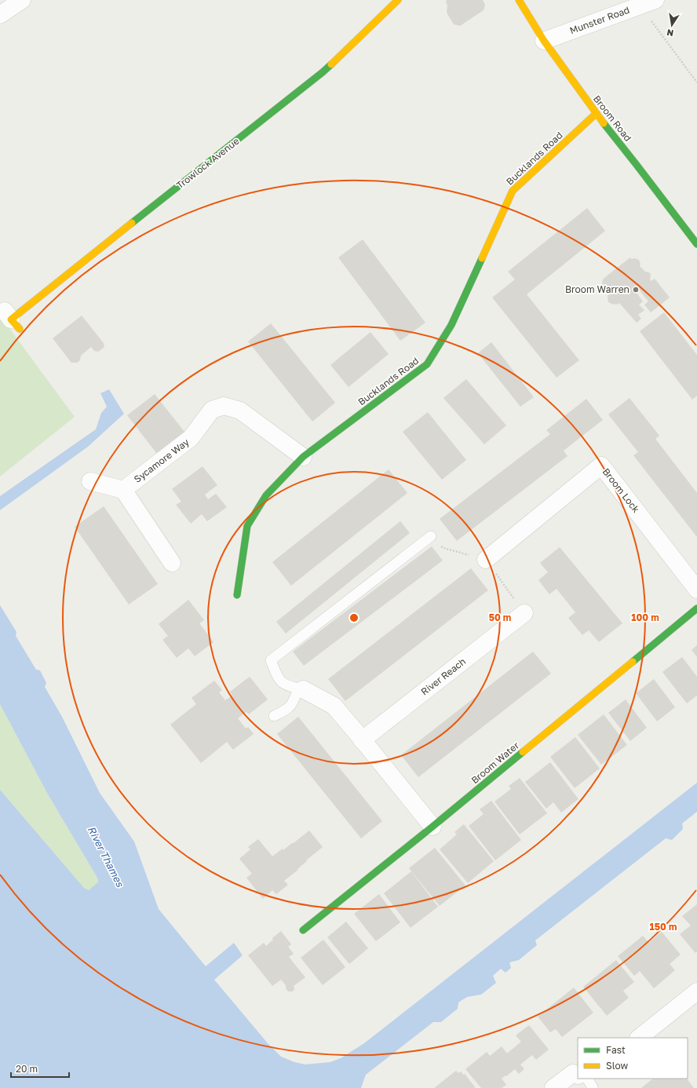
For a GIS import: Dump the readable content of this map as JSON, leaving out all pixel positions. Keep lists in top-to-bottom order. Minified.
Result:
{"streets":{"street":["Munster Road","Broom Road","Bucklands Road","Trowlock Avenue","Sycamore Way","Broom Lock","River Reach","Broom Water"]},"crossings":[["Munster Road","Broom Road"],["Broom Road","Bucklands Road"],["Bucklands Road","Sycamore Way"]],"water":["River Thames"],"places":["Broom Warren"],"legend":["Fast","Slow"],"scale_bar":"20 m","north":"bottom","rings":["50 m","100 m","150 m"]}
